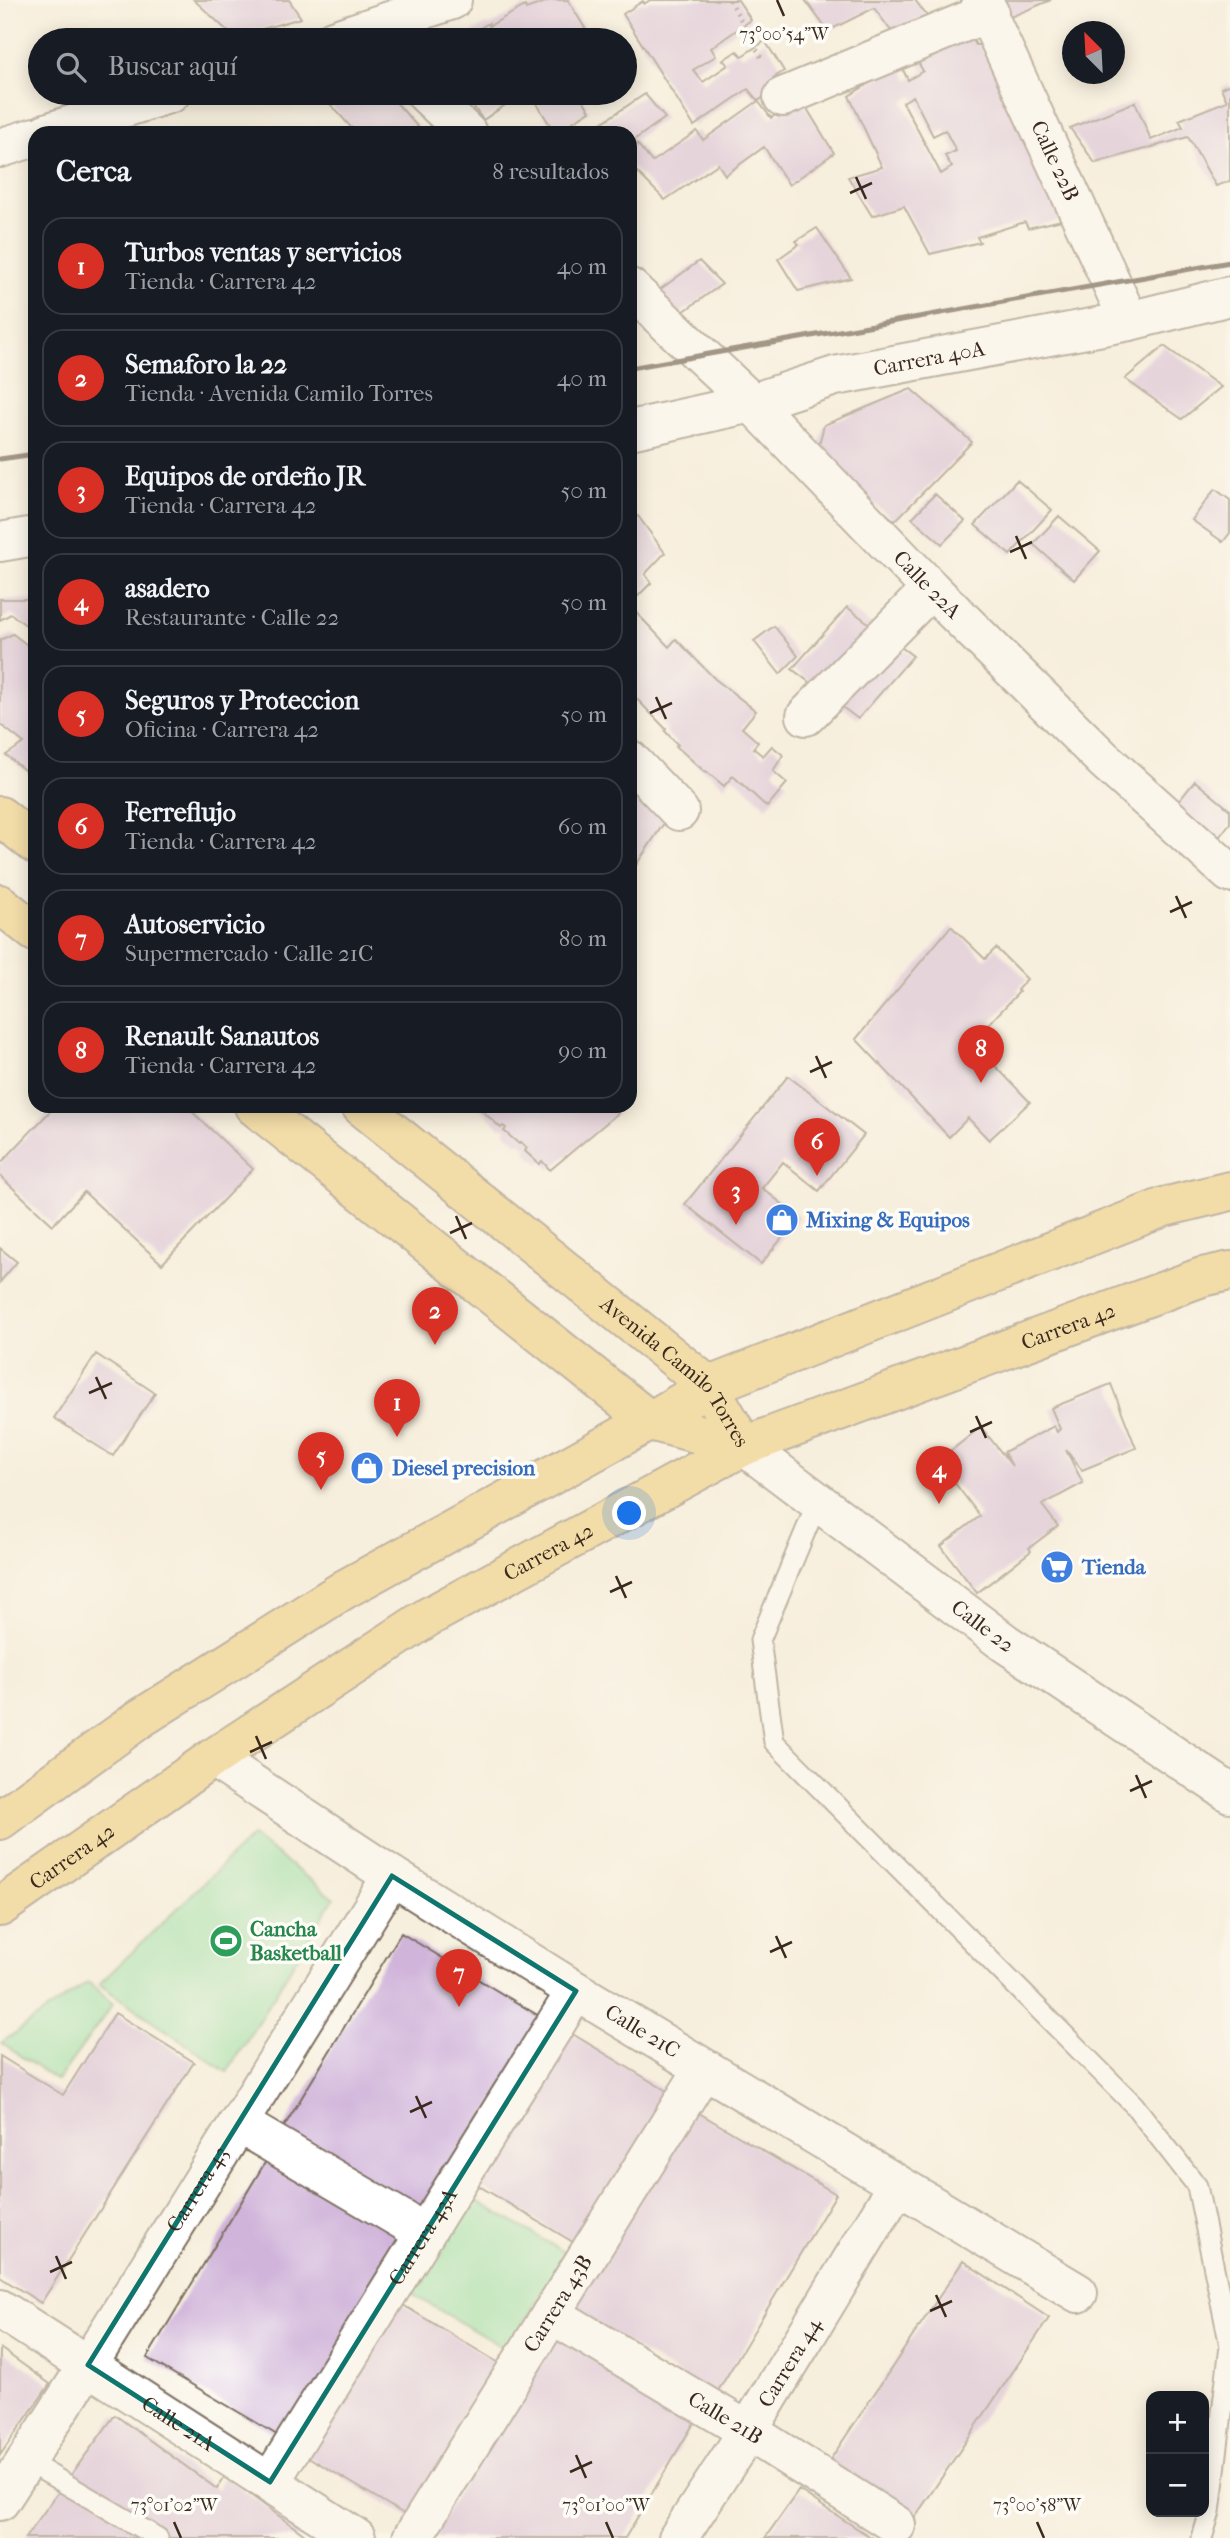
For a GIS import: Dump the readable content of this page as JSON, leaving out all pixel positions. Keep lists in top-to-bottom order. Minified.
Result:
{"streets":{"main road":["Carrera 42","Avenida Camilo Torres"],"street":["Calle 22B","Carrera 40A","Calle 22A","Calle 22","Calle 21C","Carrera 43","Carrera 43A","Carrera 43B","Carrera 44","Calle 21B","Calle 21A"]},"crossings":[["Calle 22B","Carrera 40A"],["Carrera 40A","Calle 22A"],["Carrera 42","Avenida Camilo Torres"],["Carrera 42","Calle 22"],["Carrera 42","Calle 21C"],["Avenida Camilo Torres","Calle 22"],["Calle 21C","Carrera 43"],["Calle 21C","Carrera 43A"],["Calle 21C","Carrera 43B"],["Calle 21C","Carrera 44"],["Carrera 43","Calle 21A"],["Carrera 43A","Calle 21A"],["Carrera 43B","Calle 21B"],["Carrera 44","Calle 21B"]],"places":{"shop":["Mixing & Equipos","Diesel precision"],"supermarket":["Tienda"],"sports":["Cancha Basketball"]},"north":"top left","page":{"search":"Buscar aquí","heading":["Cerca","8 resultados"],"list":[{"mark":"1","name":"Turbos ventas y servicios","note":"Tienda · Carrera 42","value":"40 m"},{"mark":"2","name":"Semaforo la 22","note":"Tienda · Avenida Camilo Torres","value":"40 m"},{"mark":"3","name":"Equipos de ordeño JR","note":"Tienda · Carrera 42","value":"50 m"},{"mark":"4","name":"asadero","note":"Restaurante · Calle 22","value":"50 m"},{"mark":"5","name":"Seguros y Proteccion","note":"Oficina · Carrera 42","value":"50 m"},{"mark":"6","name":"Ferreflujo","note":"Tienda · Carrera 42","value":"60 m"},{"mark":"7","name":"Autoservicio","note":"Supermercado · Calle 21C","value":"80 m"},{"mark":"8","name":"Renault Sanautos","note":"Tienda · Carrera 42","value":"90 m"}],"pins":["8","6","3","2","1","5","4","7"],"map_buttons":["+","−"]},"coordinates":["73°00'54\"W","73°01'02\"W","73°01'00\"W","73°00'58\"W"]}
